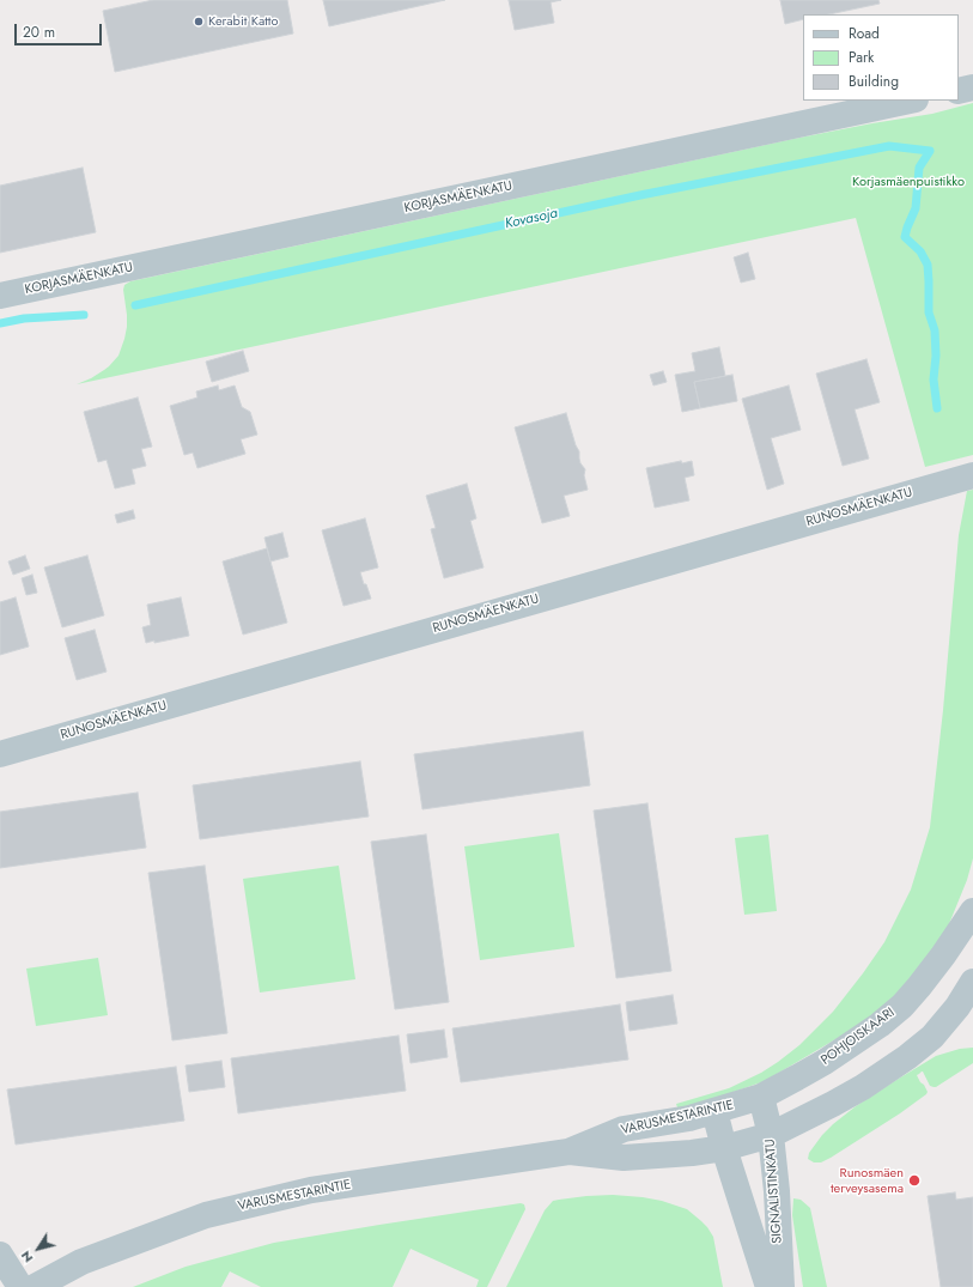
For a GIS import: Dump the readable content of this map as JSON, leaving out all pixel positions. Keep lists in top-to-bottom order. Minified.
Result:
{"streets":{"street":["KORJASMÄENKATU","RUNOSMÄENKATU","POHJOISKAARI","VARUSMESTARINTIE","SIGNALISTINKATU"]},"crossings":[["POHJOISKAARI","VARUSMESTARINTIE"],["POHJOISKAARI","SIGNALISTINKATU"],["VARUSMESTARINTIE","SIGNALISTINKATU"]],"water":["Kovasoja"],"parks":["Korjasmäenpuistikko"],"places":["Kerabit Katto","Runosmäen terveysasema"],"legend":["Road","Park","Building"],"scale_bar":"20 m","north":"bottom left"}
